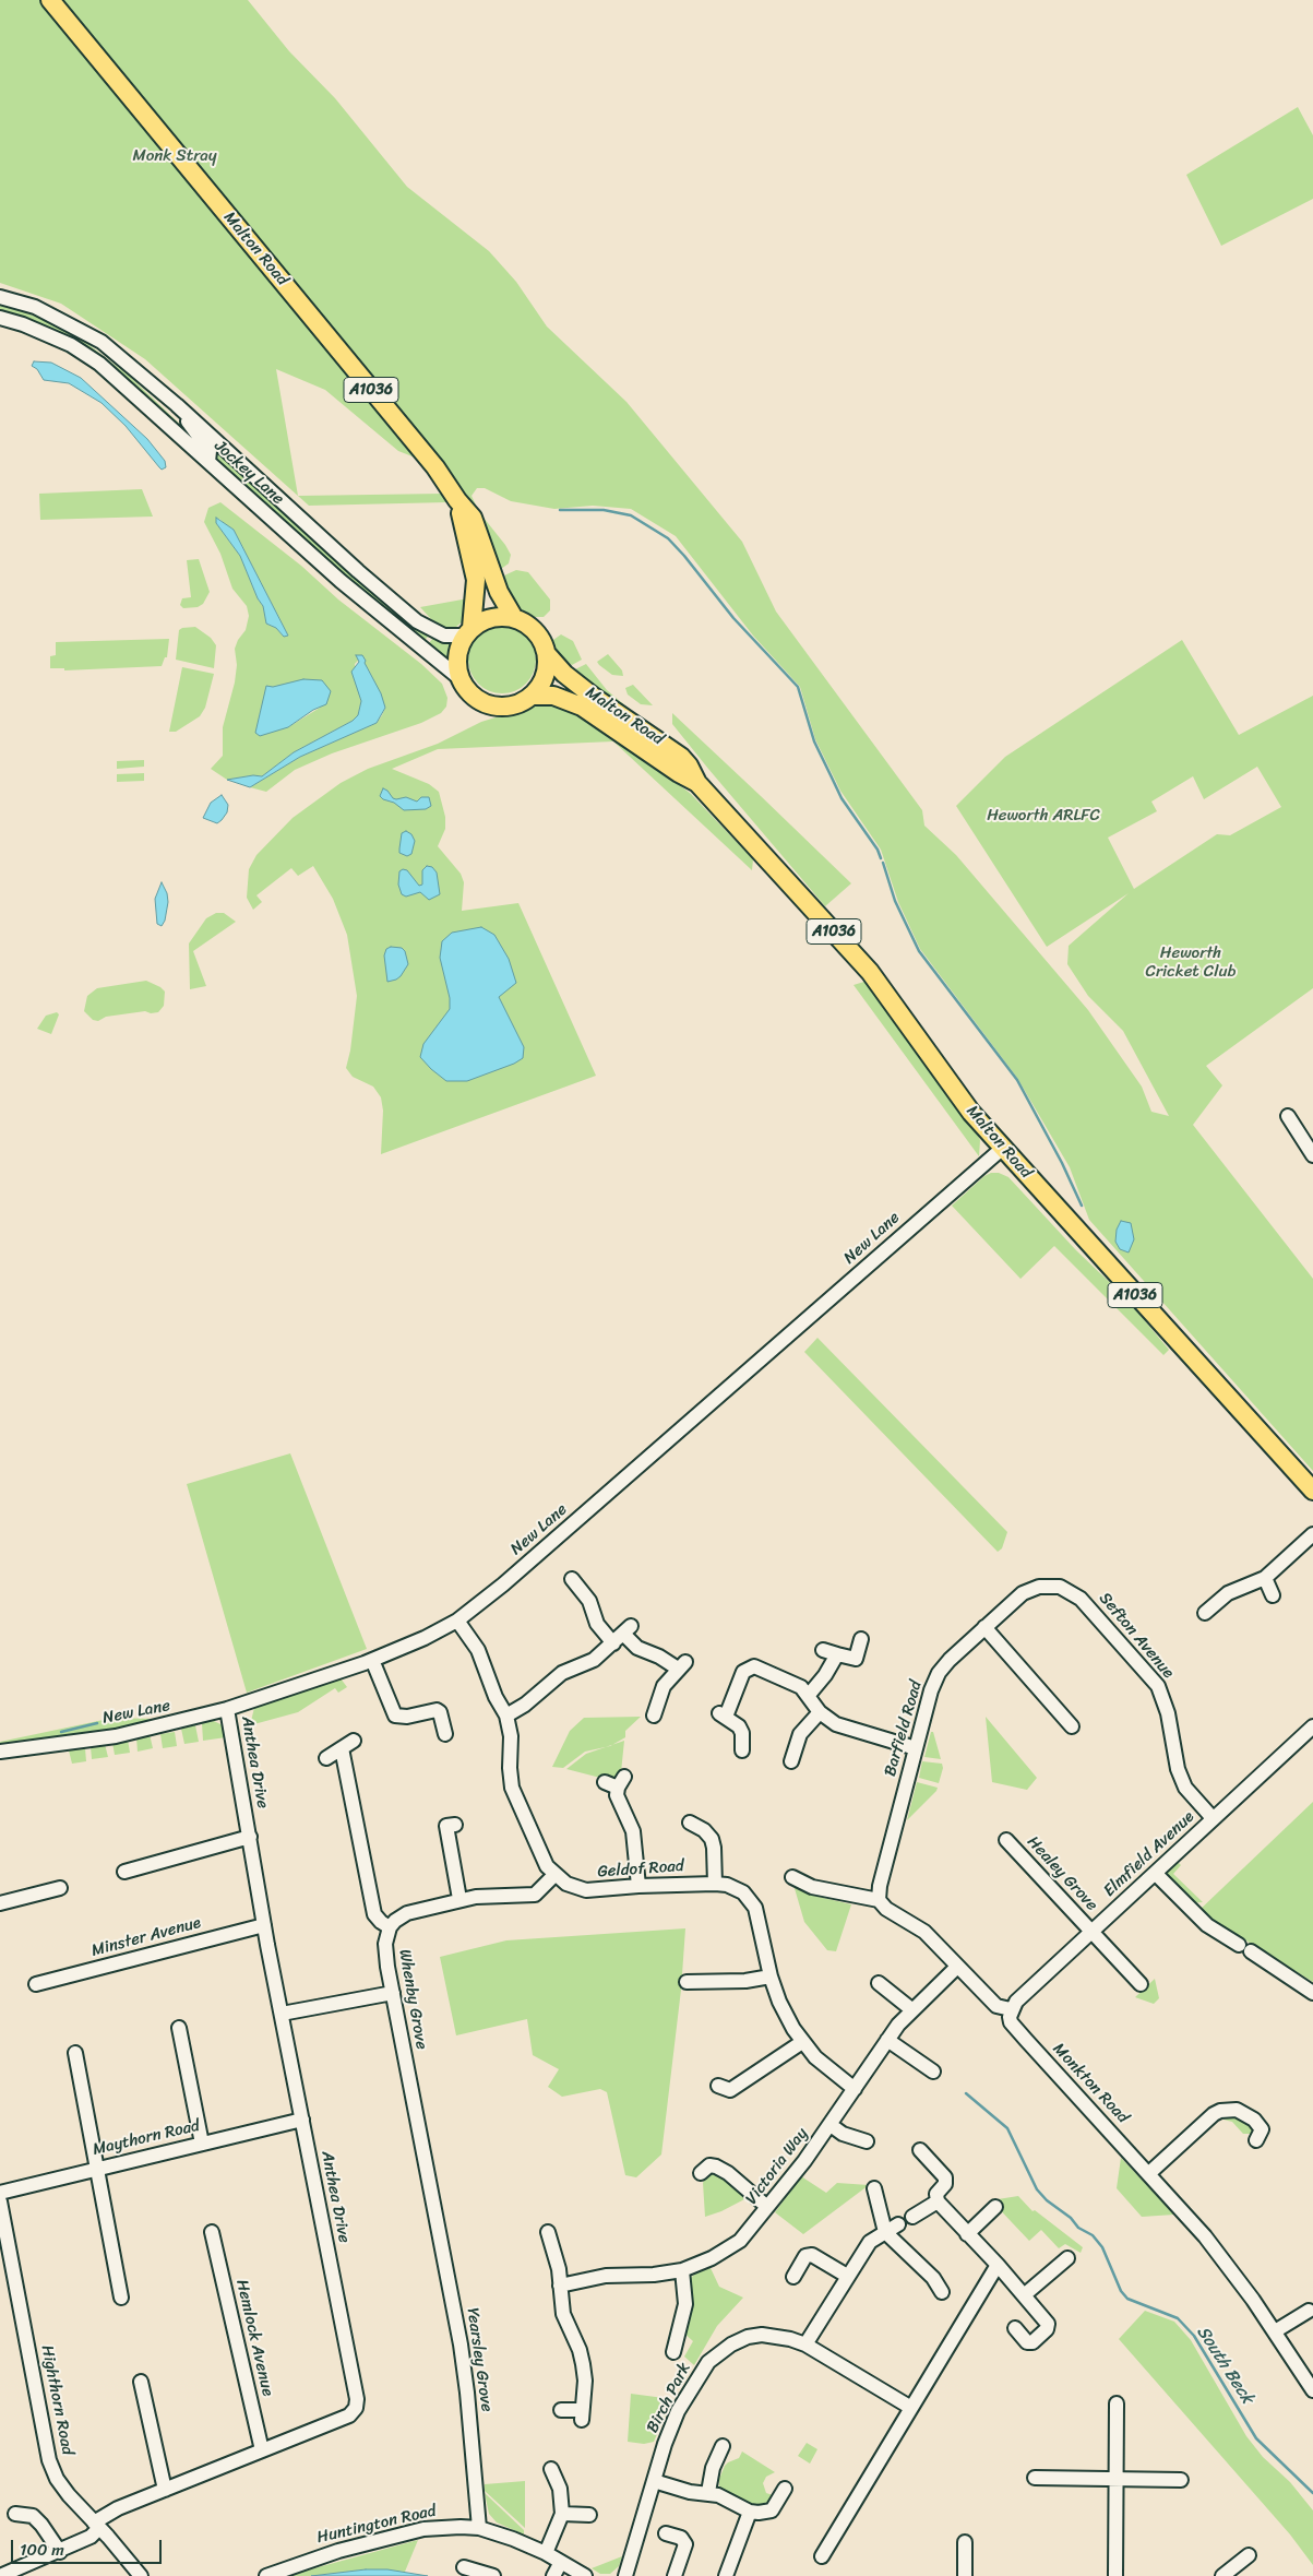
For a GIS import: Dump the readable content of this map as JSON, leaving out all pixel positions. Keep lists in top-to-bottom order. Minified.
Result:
{"streets":{"main road":["Malton Road","A1036"],"street":["Jockey Lane","New Lane","Sefton Avenue","Barfield Road","Anthea Drive","Elmfield Avenue","Geldof Road","Healey Grove","Minster Avenue","Whenby Grove","Monkton Road","Maythorn Road","Victoria Way","Hemlock Avenue","Yearsley Grove","Birch Park","Highthorn Road","Huntington Road"]},"crossings":[["Malton Road","Jockey Lane"],["Malton Road","New Lane"],["New Lane","Anthea Drive"],["New Lane","Geldof Road"],["Sefton Avenue","Barfield Road"],["Sefton Avenue","Elmfield Avenue"],["Anthea Drive","Minster Avenue"],["Anthea Drive","Maythorn Road"],["Anthea Drive","Hemlock Avenue"],["Anthea Drive","Highthorn Road"],["Elmfield Avenue","Healey Grove"],["Elmfield Avenue","Monkton Road"],["Geldof Road","Victoria Way"],["Whenby Grove","Yearsley Grove"],["Yearsley Grove","Huntington Road"]],"water":["South Beck"],"parks":["Monk Stray","Heworth ARLFC","Heworth Cricket Club"],"scale_bar":"100 m"}
